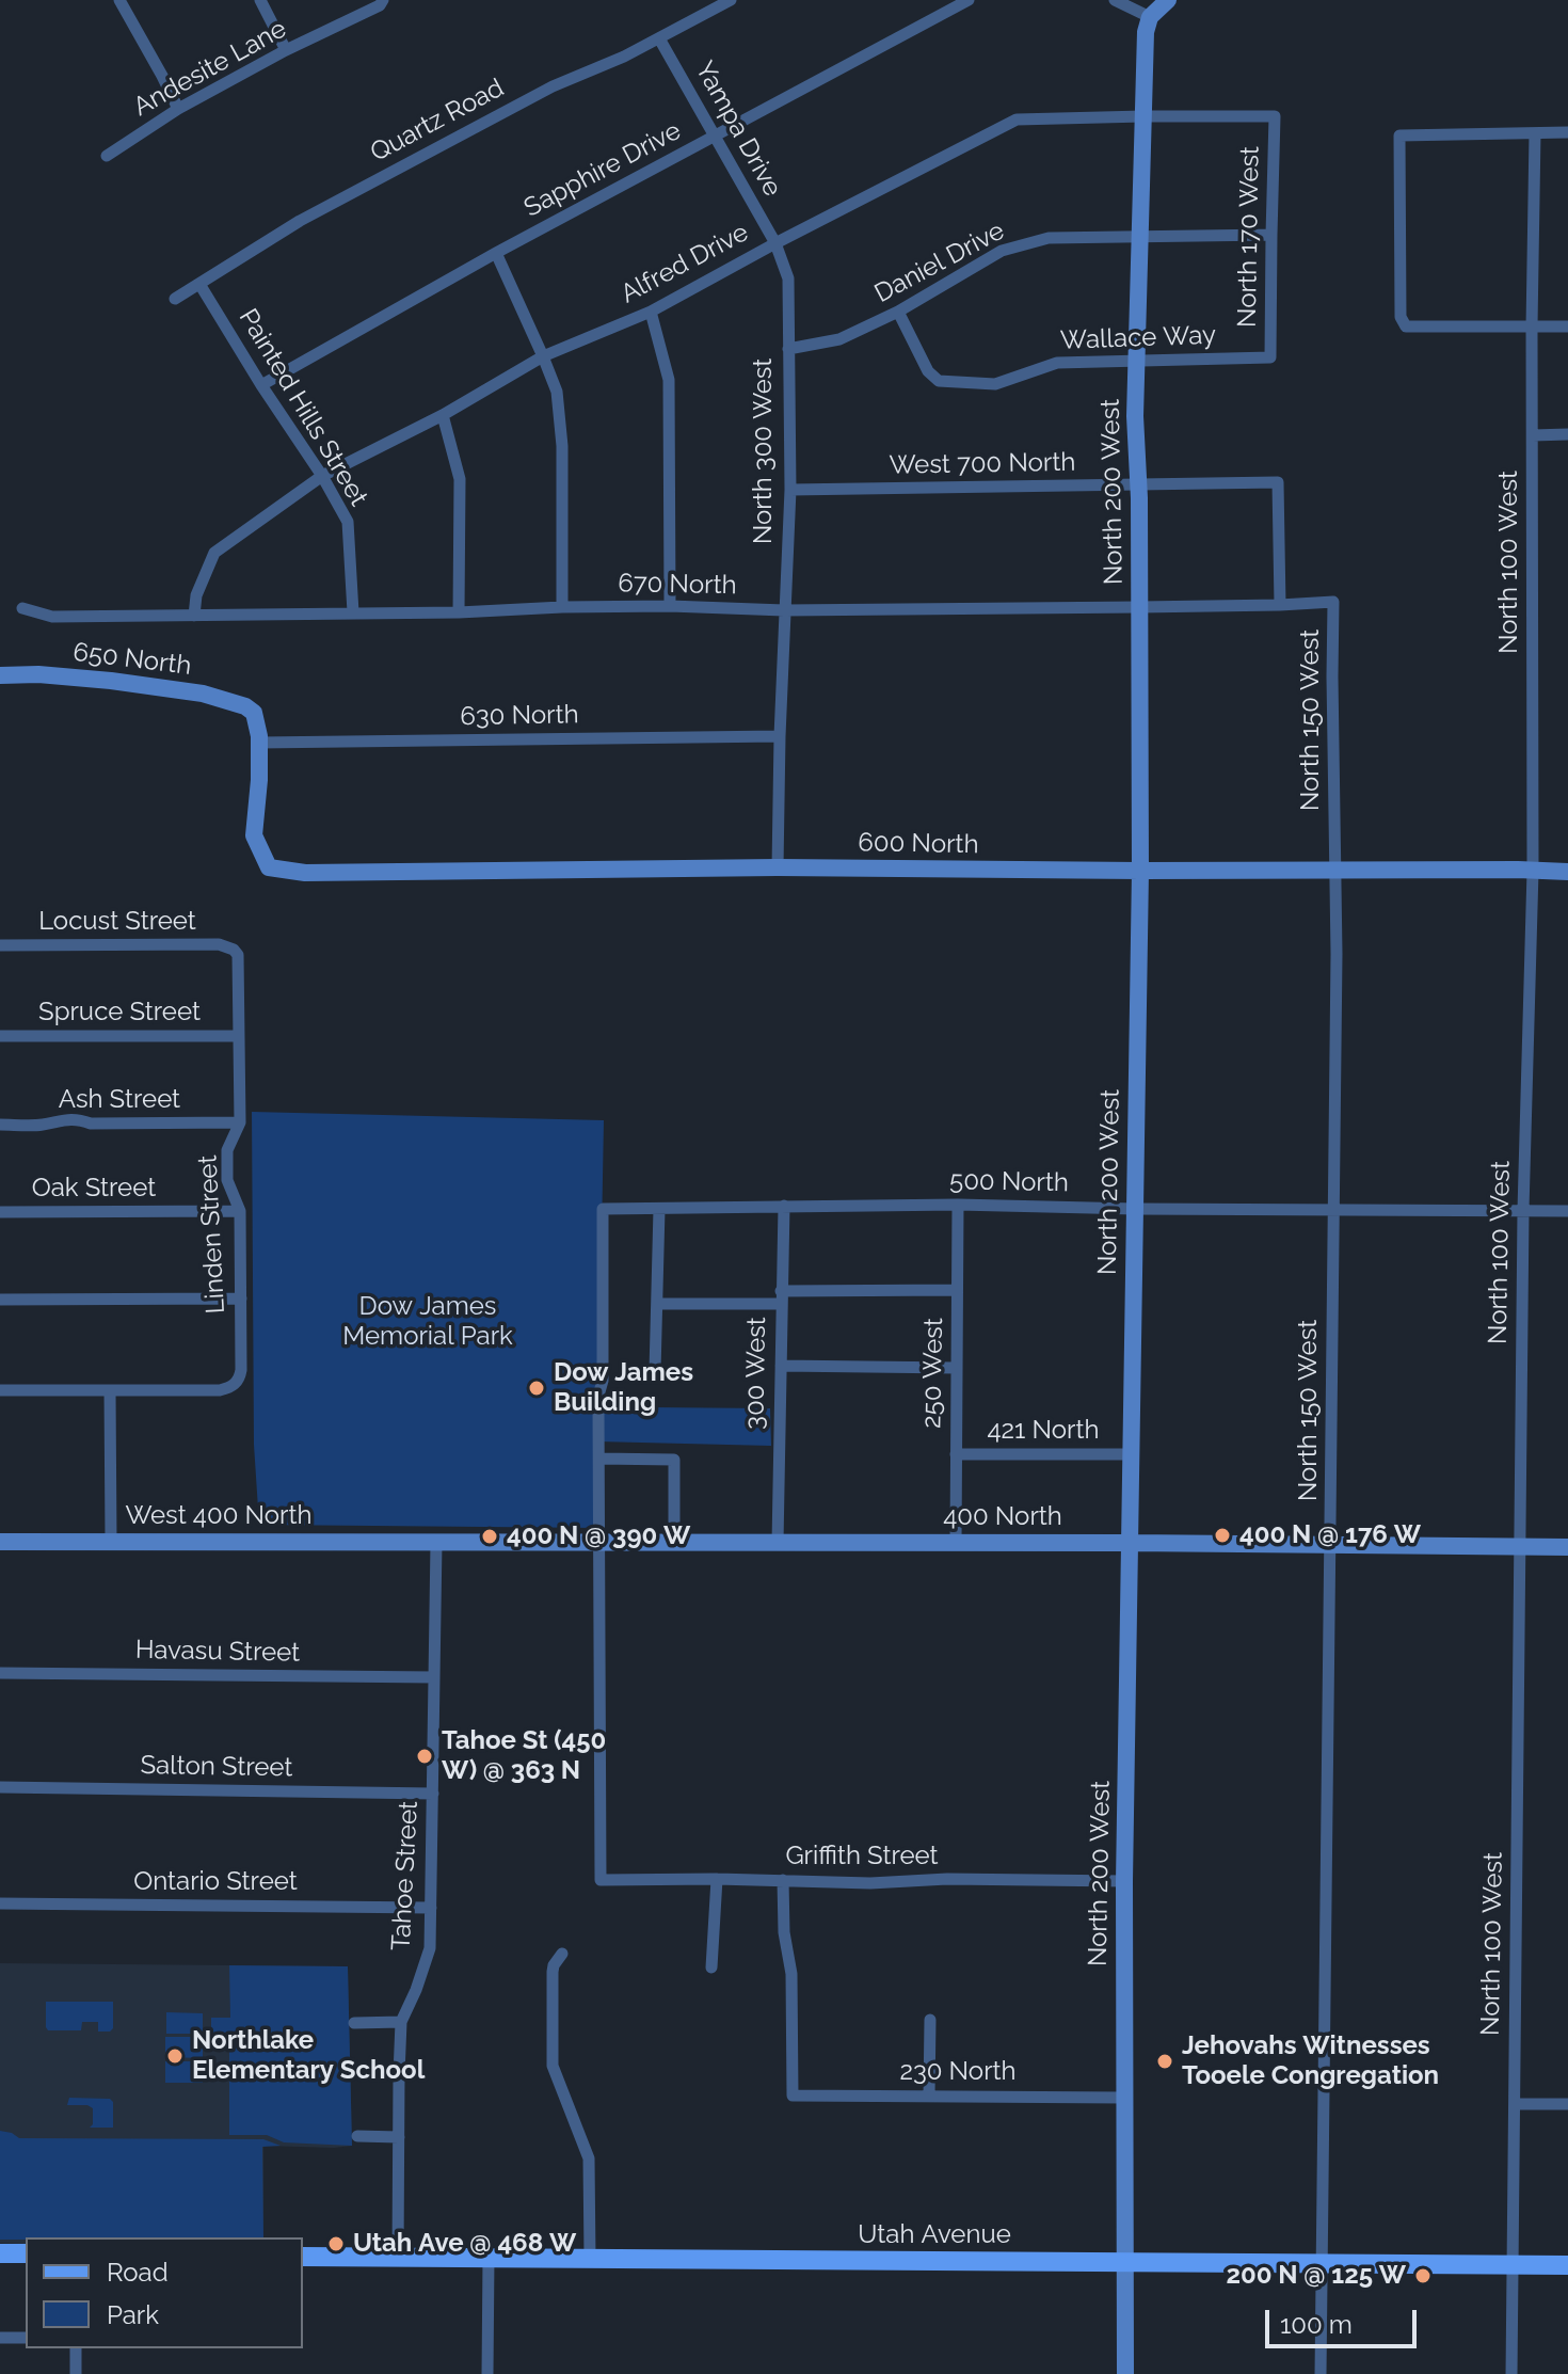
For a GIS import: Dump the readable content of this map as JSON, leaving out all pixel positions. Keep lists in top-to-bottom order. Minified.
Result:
{"streets":{"main road":["Utah Avenue"],"street":["Andesite Lane","Quartz Road","Yampa Drive","Sapphire Drive","North 170 West","Daniel Drive","Alfred Drive","Wallace Way","Painted Hills Street","North 300 West","West 700 North","North 200 West","North 100 West","670 North","650 North","630 North","North 150 West","600 North","Locust Street","Spruce Street","Ash Street","500 North","Oak Street","Linden Street","300 West","250 West","421 North","West 400 North","400 North","Havasu Street","Salton Street","Griffith Street","Tahoe Street","Ontario Street","230 North"]},"crossings":[["Quartz Road","Yampa Drive"],["Quartz Road","Painted Hills Street"],["Yampa Drive","Sapphire Drive"],["Yampa Drive","Alfred Drive"],["Yampa Drive","North 300 West"],["Sapphire Drive","Painted Hills Street"],["North 170 West","Daniel Drive"],["North 170 West","Alfred Drive"],["North 170 West","Wallace Way"],["Daniel Drive","Wallace Way"],["Daniel Drive","North 300 West"],["Daniel Drive","North 200 West"],["Alfred Drive","Painted Hills Street"],["Alfred Drive","North 300 West"],["Alfred Drive","North 200 West"],["Alfred Drive","670 North"],["Wallace Way","North 200 West"],["Painted Hills Street","670 North"],["North 300 West","West 700 North"],["North 300 West","670 North"],["North 300 West","630 North"],["North 300 West","600 North"],["West 700 North","North 200 West"],["West 700 North","670 North"],["North 200 West","670 North"],["North 200 West","600 North"],["North 200 West","500 North"],["North 200 West","421 North"],["North 200 West","400 North"],["North 200 West","Griffith Street"],["North 200 West","230 North"],["North 200 West","Utah Avenue"],["North 100 West","600 North"],["North 100 West","500 North"],["North 100 West","400 North"],["North 100 West","Utah Avenue"],["670 North","North 150 West"],["650 North","630 North"],["650 North","600 North"],["630 North","600 North"],["North 150 West","600 North"],["North 150 West","500 North"],["North 150 West","400 North"],["North 150 West","Utah Avenue"],["Locust Street","Linden Street"],["Spruce Street","Linden Street"],["Ash Street","Linden Street"],["500 North","300 West"],["500 North","250 West"],["Oak Street","Linden Street"],["300 West","400 North"],["250 West","421 North"],["250 West","400 North"],["West 400 North","400 North"],["West 400 North","Tahoe Street"],["400 North","Griffith Street"],["400 North","Tahoe Street"],["Havasu Street","Tahoe Street"],["Salton Street","Tahoe Street"],["Griffith Street","230 North"],["Tahoe Street","Ontario Street"],["Tahoe Street","Utah Avenue"]],"parks":["Dow James Memorial Park"],"places":["Dow James Building","400 N @ 176 W","400 N @ 390 W","Tahoe St (450 W) @ 363 N","Northlake Elementary School","Jehovahs Witnesses Tooele Congregation","Utah Ave @ 468 W","200 N @ 125 W"],"legend":["Road","Park"],"scale_bar":"100 m"}
